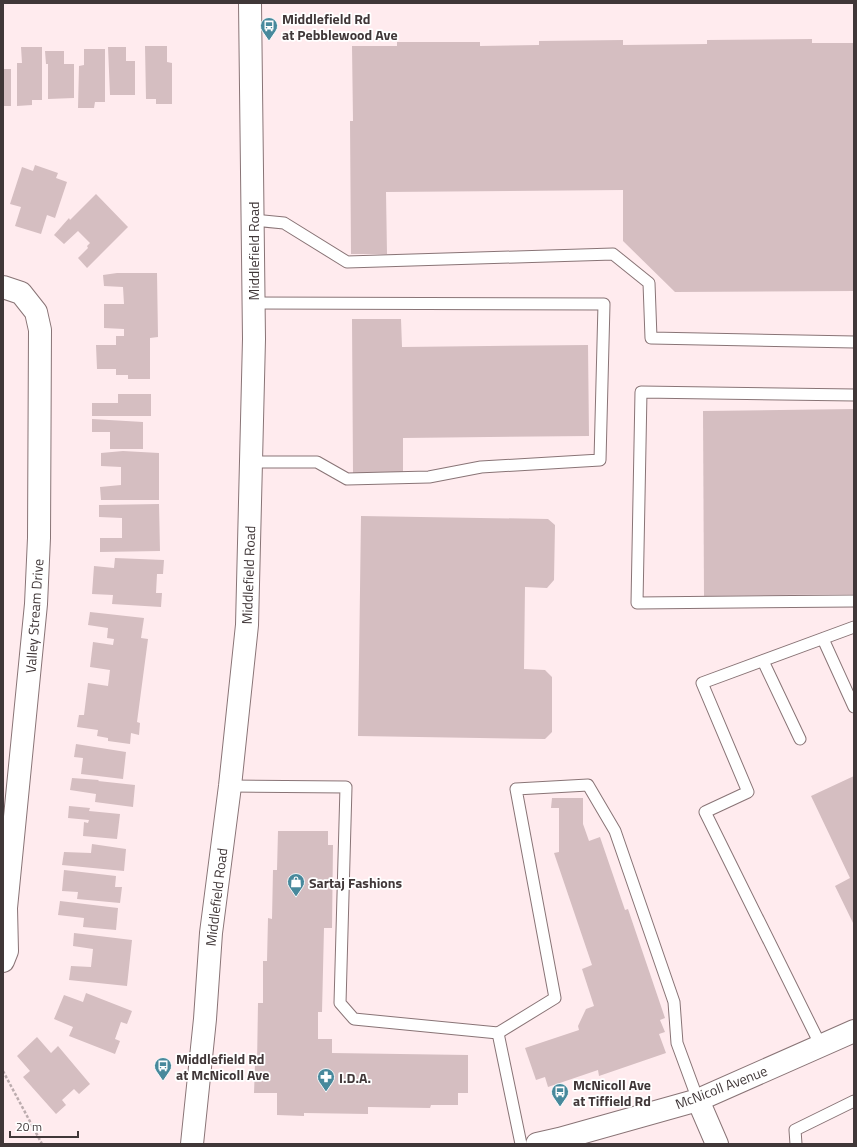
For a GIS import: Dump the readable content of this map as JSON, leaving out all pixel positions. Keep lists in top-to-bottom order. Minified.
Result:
{"streets":{"main road":["Middlefield Road","Valley Stream Drive","McNicoll Avenue"]},"places":{"bus stop":["Middlefield Rd at Pebblewood Ave","Middlefield Rd at McNicoll Ave","McNicoll Ave at Tiffield Rd"],"shop":["Sartaj Fashions"],"pharmacy":["I.D.A."]},"scale_bar":"20 m"}
